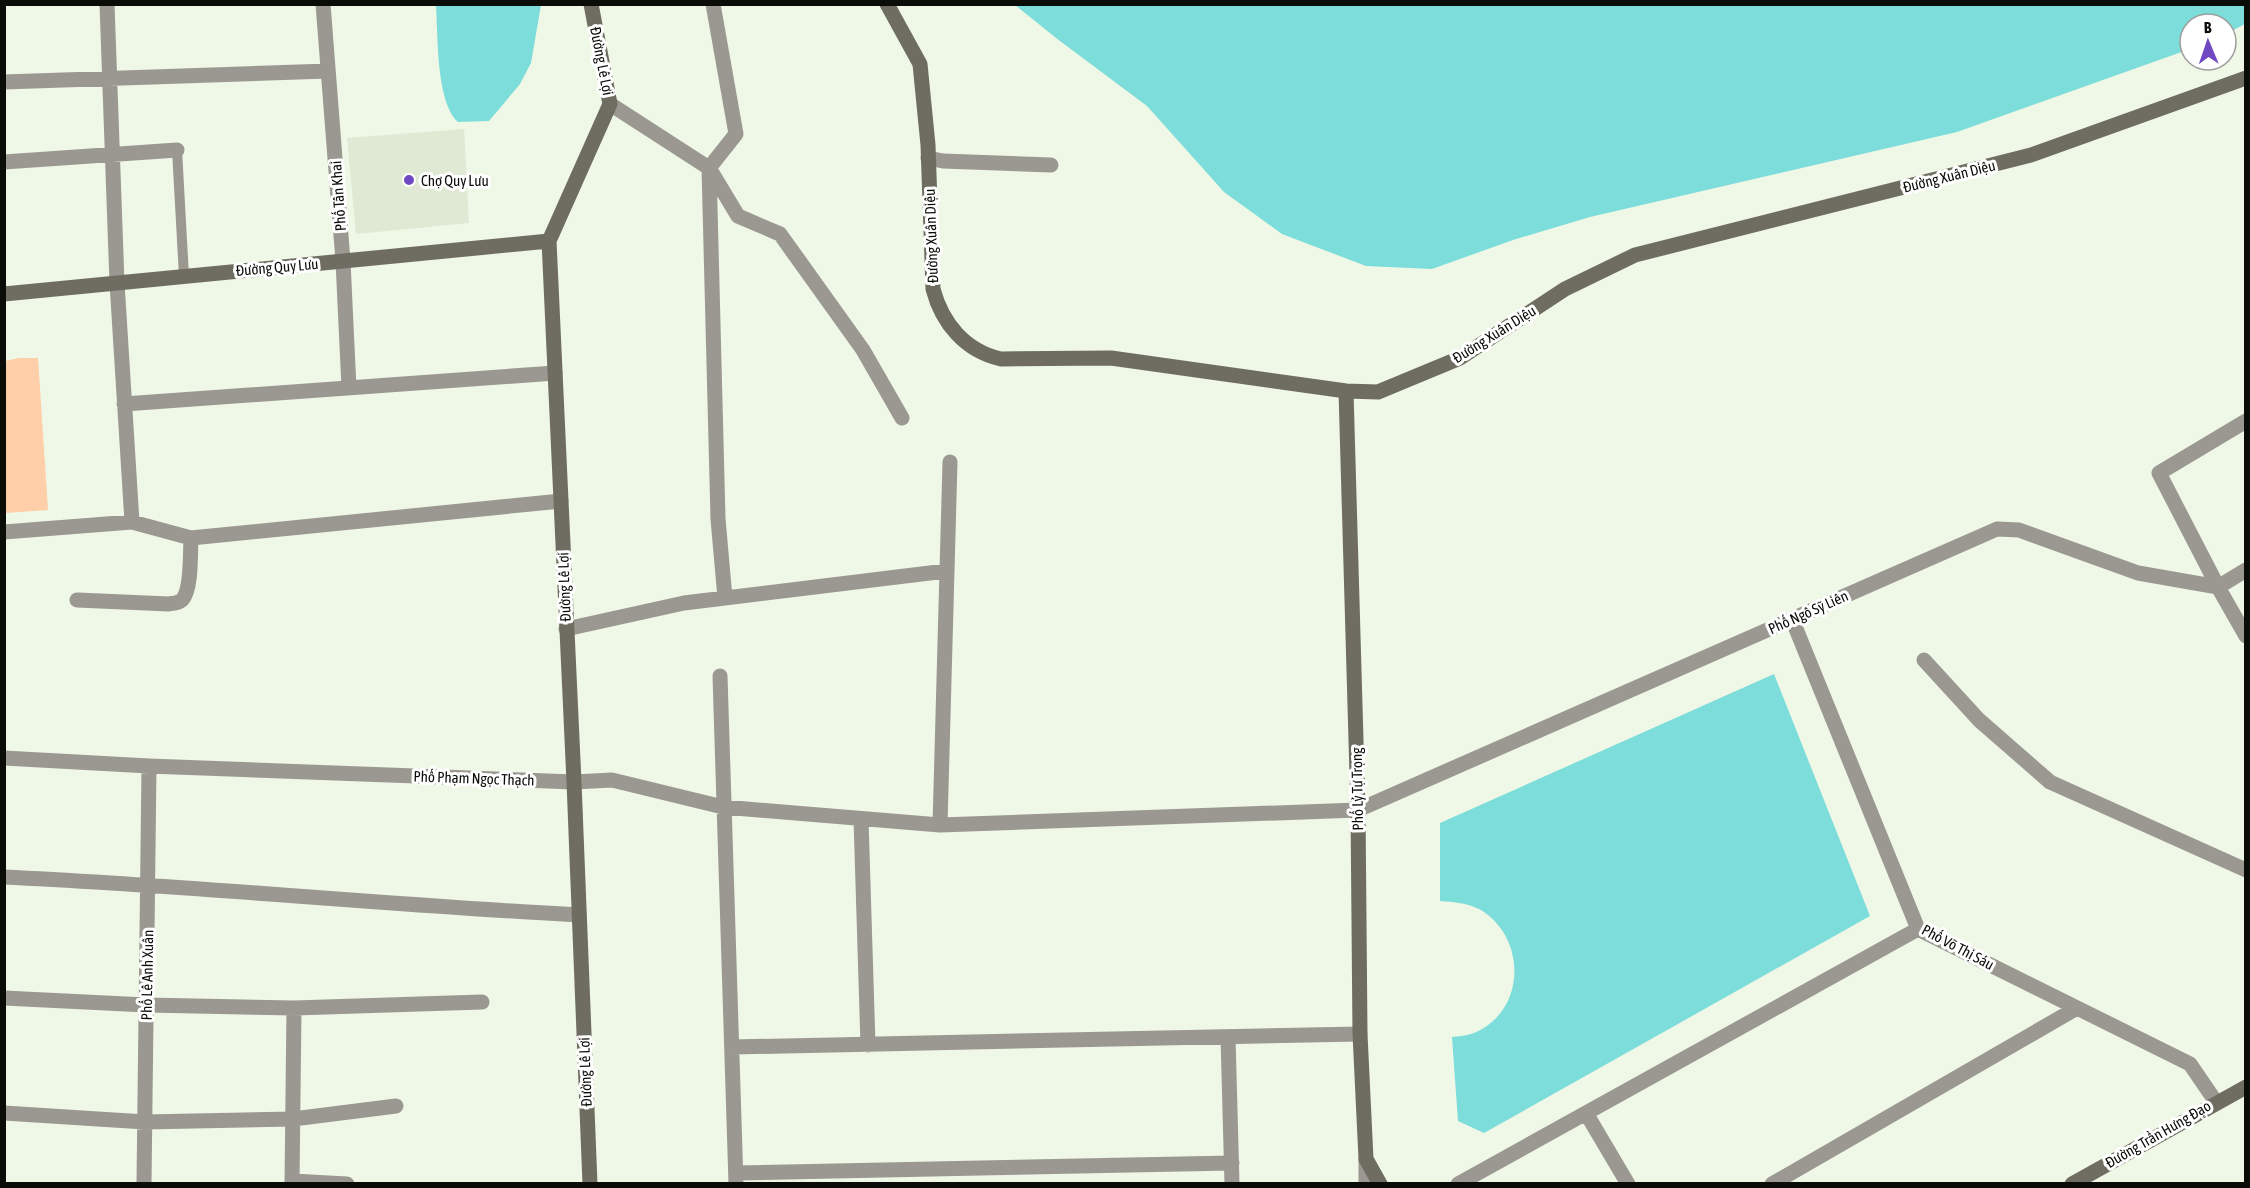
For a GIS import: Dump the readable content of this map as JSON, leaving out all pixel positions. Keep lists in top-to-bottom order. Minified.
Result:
{"streets":{"street":["Đường Lê Lợi","Đường Xuân Diệu","Phố Tân Khai","Đường Quy Lưu","Phố Ngô Sỹ Liên","Phố Phạm Ngọc Thạch","Phố Lý Tự Trọng","Phố Võ Thị Sáu","Phố Lê Anh Xuân","Đường Trần Hưng Đạo"]},"crossings":[["Đường Lê Lợi","Đường Quy Lưu"],["Đường Lê Lợi","Phố Phạm Ngọc Thạch"],["Đường Xuân Diệu","Phố Lý Tự Trọng"],["Phố Tân Khai","Đường Quy Lưu"],["Phố Ngô Sỹ Liên","Phố Phạm Ngọc Thạch"],["Phố Ngô Sỹ Liên","Phố Lý Tự Trọng"],["Phố Ngô Sỹ Liên","Phố Võ Thị Sáu"],["Phố Phạm Ngọc Thạch","Phố Lý Tự Trọng"],["Phố Phạm Ngọc Thạch","Phố Lê Anh Xuân"],["Phố Võ Thị Sáu","Đường Trần Hưng Đạo"]],"places":["Chợ Quy Lưu"],"north":"top"}
